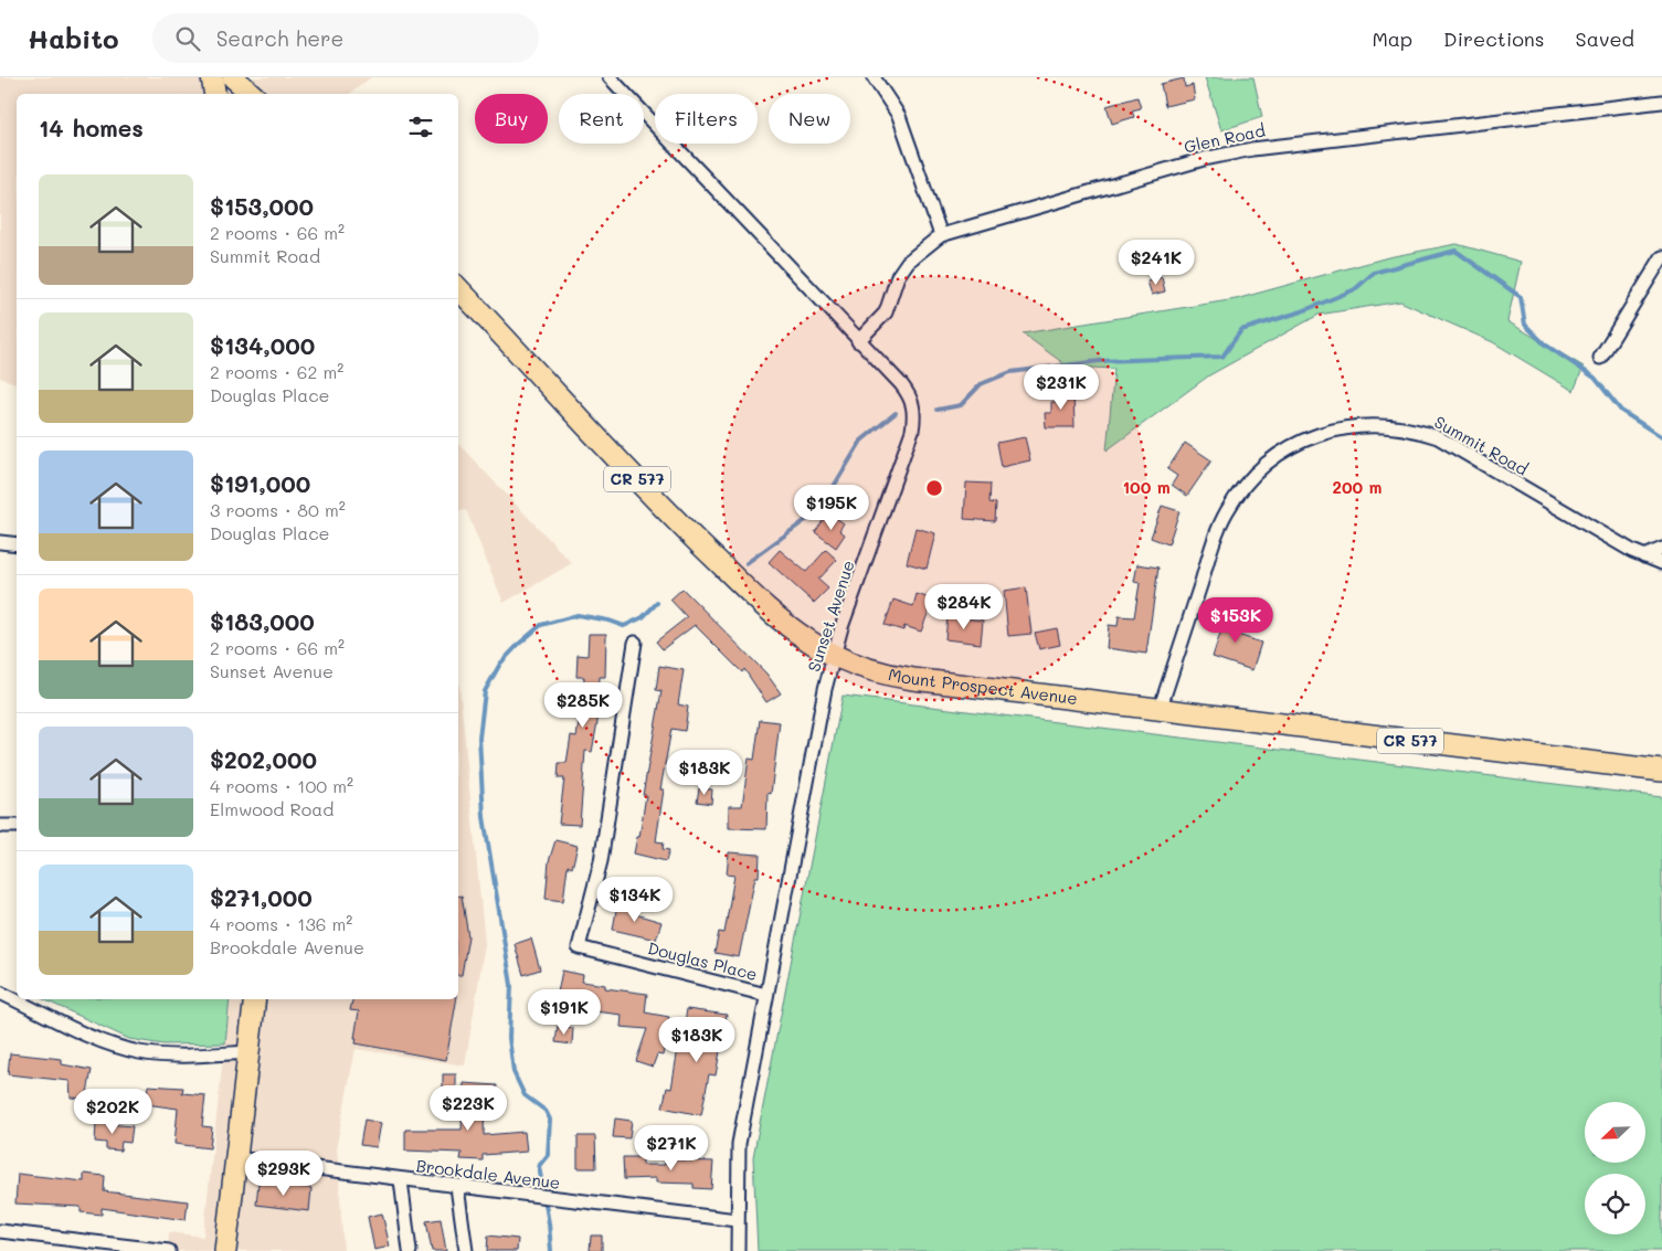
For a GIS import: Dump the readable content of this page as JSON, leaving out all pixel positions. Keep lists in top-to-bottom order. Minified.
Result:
{"streets":{"main road":["CR 577","Mount Prospect Avenue"],"street":["Glen Road","Summit Road","Sunset Avenue","Douglas Place","Brookdale Avenue"]},"crossings":[["Glen Road","Sunset Avenue"],["Summit Road","Mount Prospect Avenue"],["Sunset Avenue","Mount Prospect Avenue"],["Sunset Avenue","Douglas Place"],["Sunset Avenue","Brookdale Avenue"]],"north":"bottom left","page":{"header":"Habito","search":"Search here","nav":["Map","Directions","Saved"],"chip":["Buy","Rent","Filters","New"],"heading":"14 homes","list":[{"name":"$153,000","note":"2 rooms · 66 m² · Summit Road"},{"name":"$134,000","note":"2 rooms · 62 m² · Douglas Place"},{"name":"$191,000","note":"3 rooms · 80 m² · Douglas Place"},{"name":"$183,000","note":"2 rooms · 66 m² · Sunset Avenue"},{"name":"$202,000","note":"4 rooms · 100 m² · Elmwood Road"},{"name":"$271,000","note":"4 rooms · 136 m² · Brookdale Avenue"}],"price":["$241K","$231K","$195K","$284K","$153K","$285K","$183K","$134K","$191K","$183K","$223K","$202K","$271K","$293K"]},"rings":["100 m","200 m"]}
